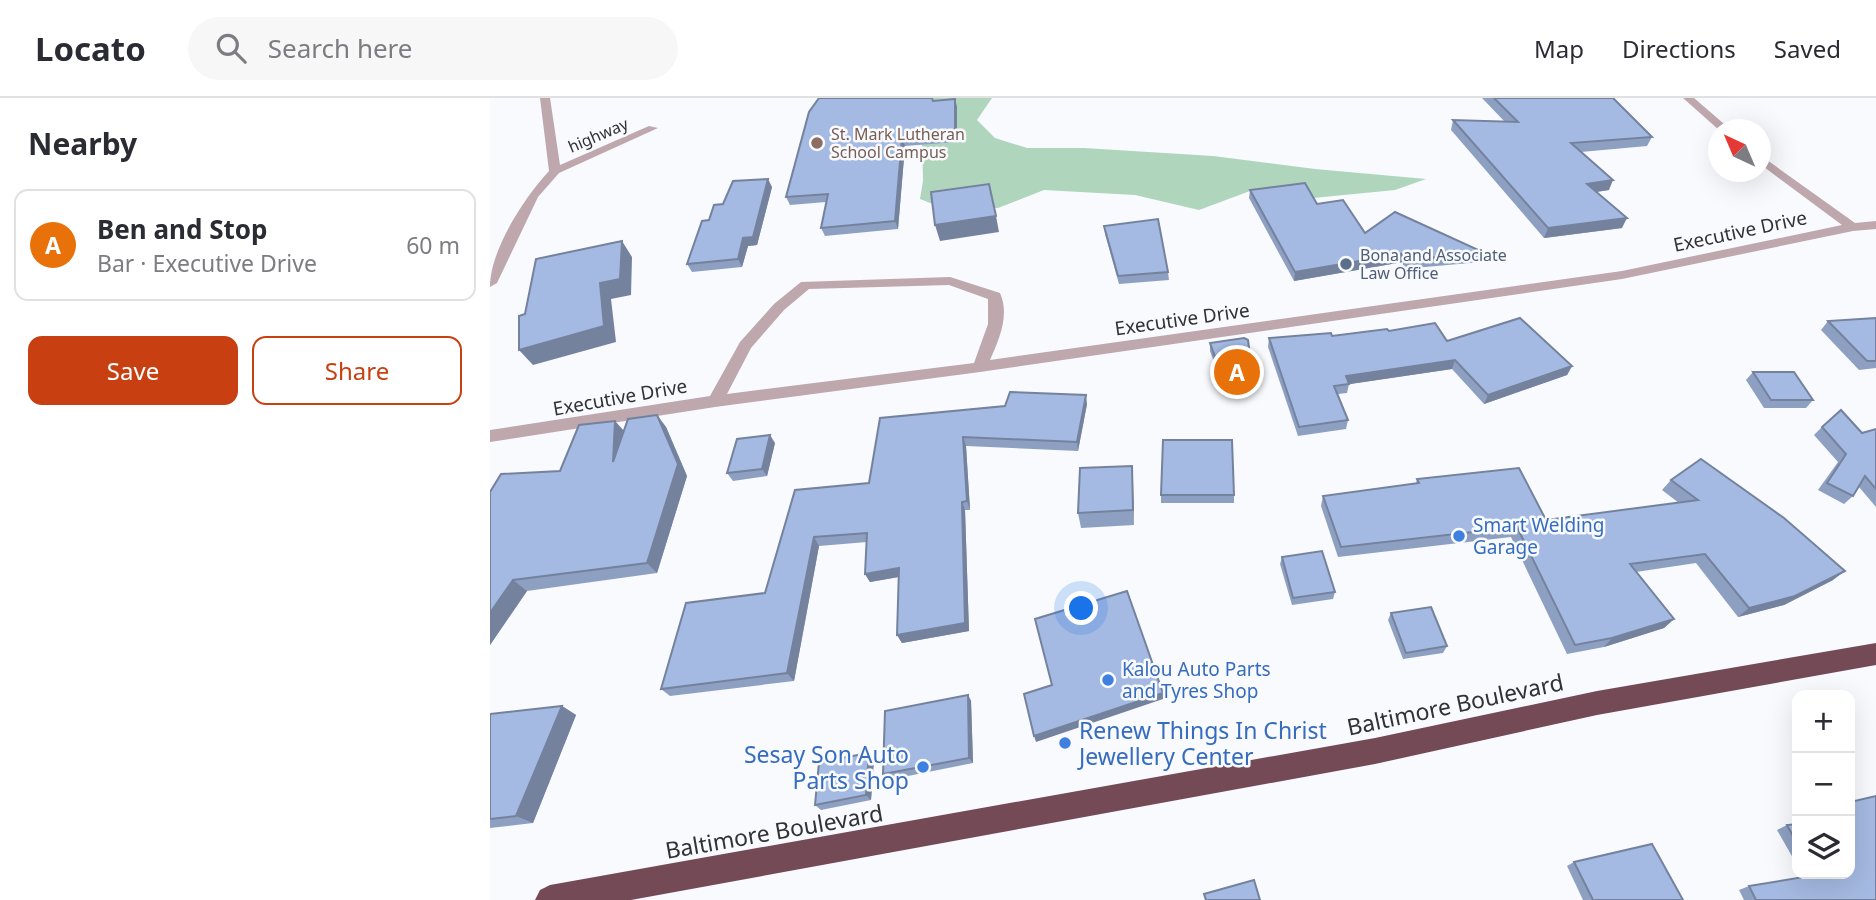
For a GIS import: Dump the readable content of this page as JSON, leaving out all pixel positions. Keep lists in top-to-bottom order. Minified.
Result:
{"streets":{"highway":["Baltimore Boulevard"],"street":["highway","Executive Drive"]},"places":["St. Mark Lutheran School Campus","Bona and Associate Law Office","Smart Welding Garage","Kalou Auto Parts and Tyres Shop","Renew Things In Christ Jewellery Center","Sesay Son Auto Parts Shop"],"north":"top left","page":{"header":"Locato","search":"Search here","nav":["Map","Directions","Saved"],"heading":"Nearby","list":[{"mark":"A","name":"Ben and Stop","note":"Bar · Executive Drive","value":"60 m"}],"buttons":["Save","Share"],"pins":"A","map_buttons":["+","−"]}}
